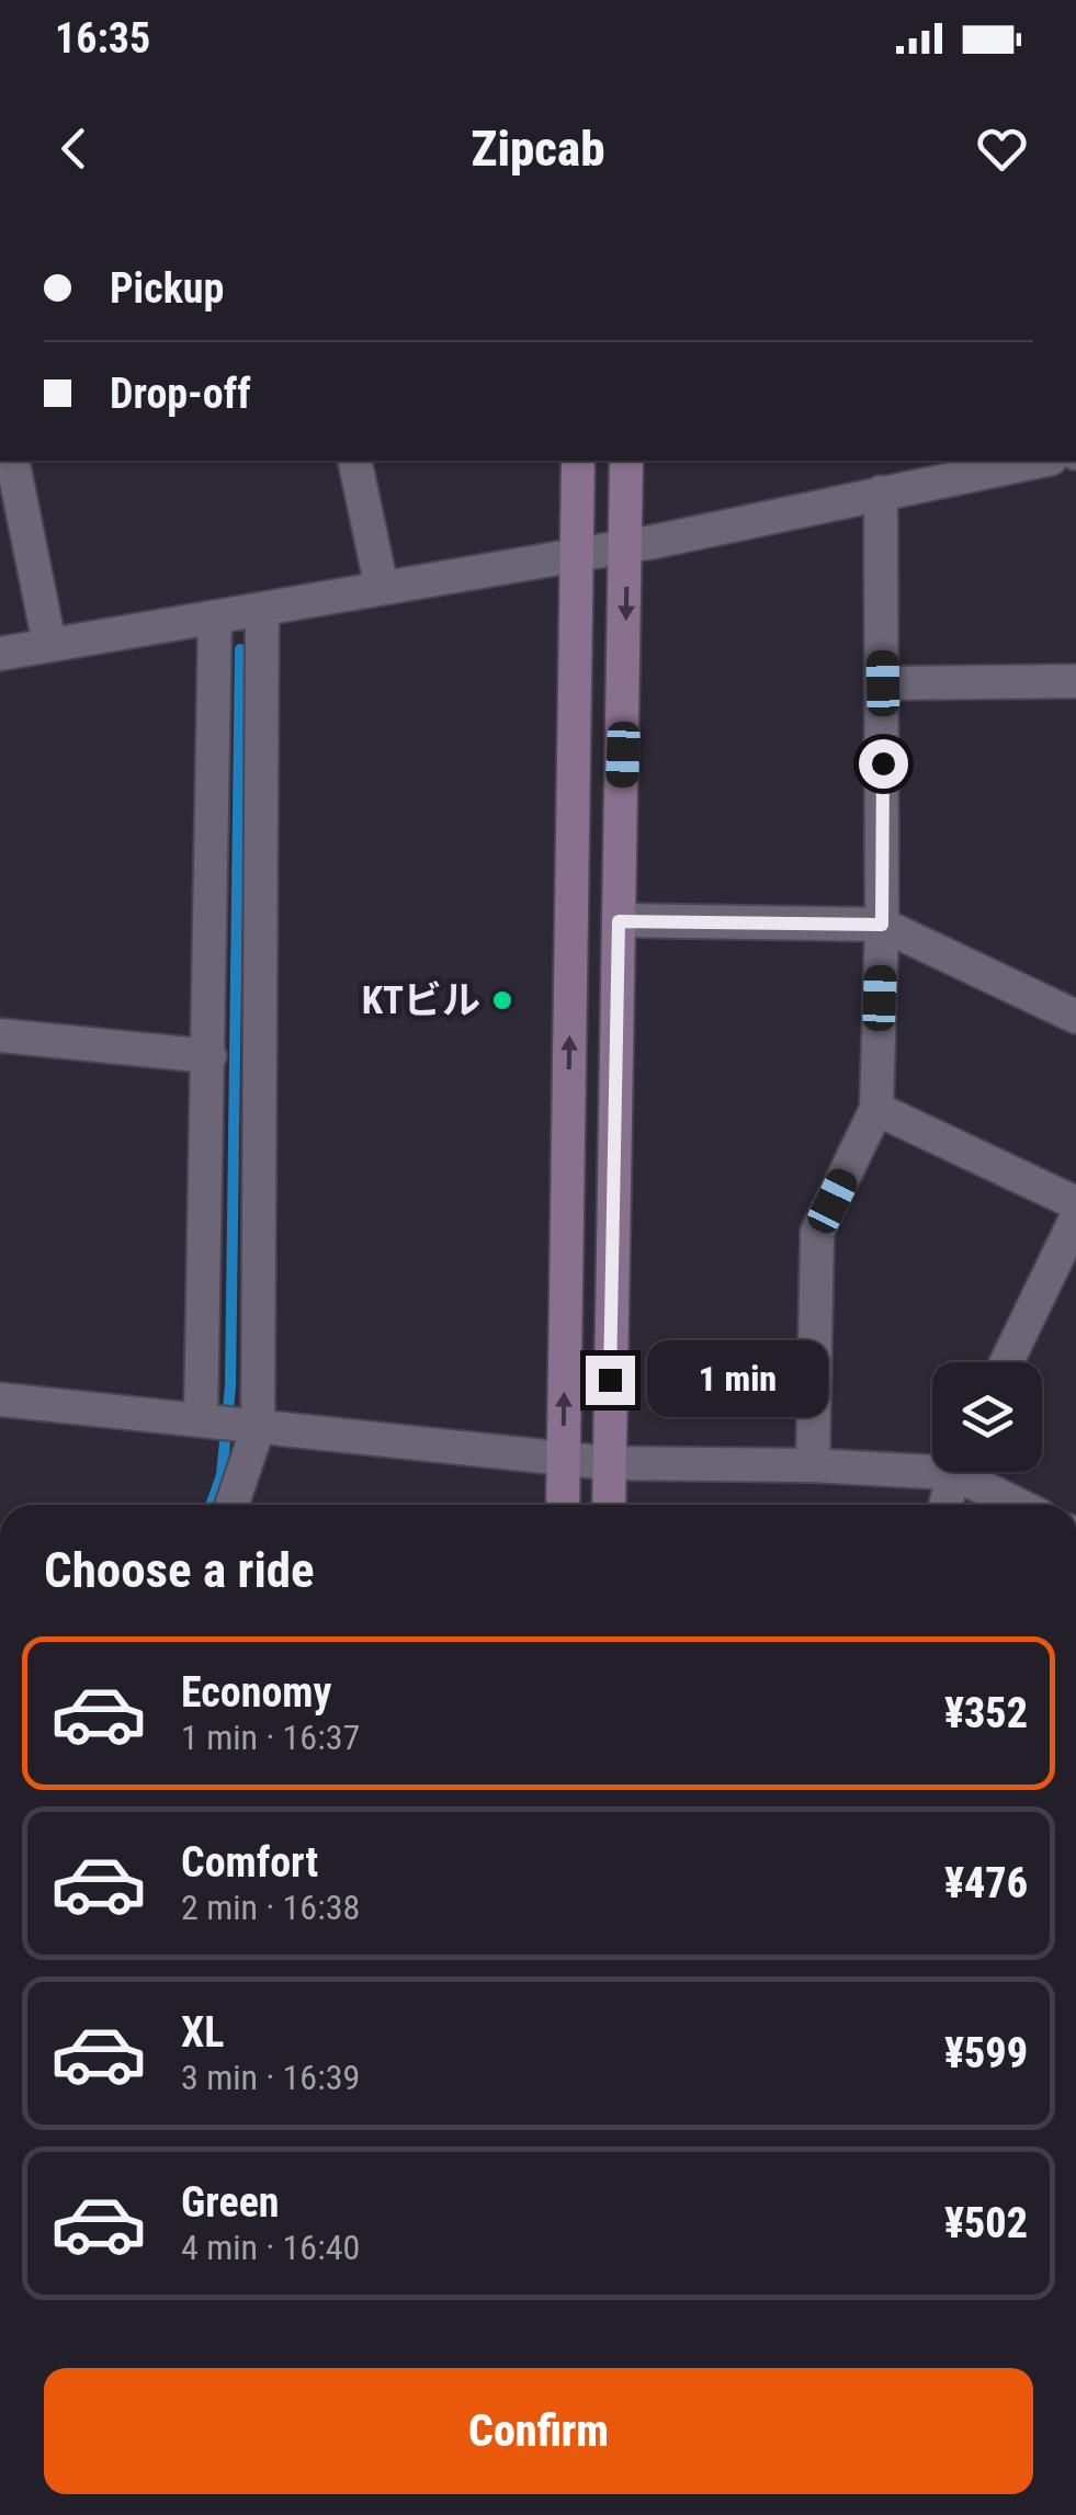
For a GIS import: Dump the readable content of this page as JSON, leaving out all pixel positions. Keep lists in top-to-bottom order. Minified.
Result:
{"places":["KTビル"],"page":{"status":"16:35","header":"Zipcab","banner":["Pickup","Drop-off"],"bubble":"1 min","heading":"Choose a ride","list":[{"name":"Economy","note":"1 min · 16:37","value":"¥352"},{"name":"Comfort","note":"2 min · 16:38","value":"¥476"},{"name":"XL","note":"3 min · 16:39","value":"¥599"},{"name":"Green","note":"4 min · 16:40","value":"¥502"}],"buttons":"Confirm"}}
